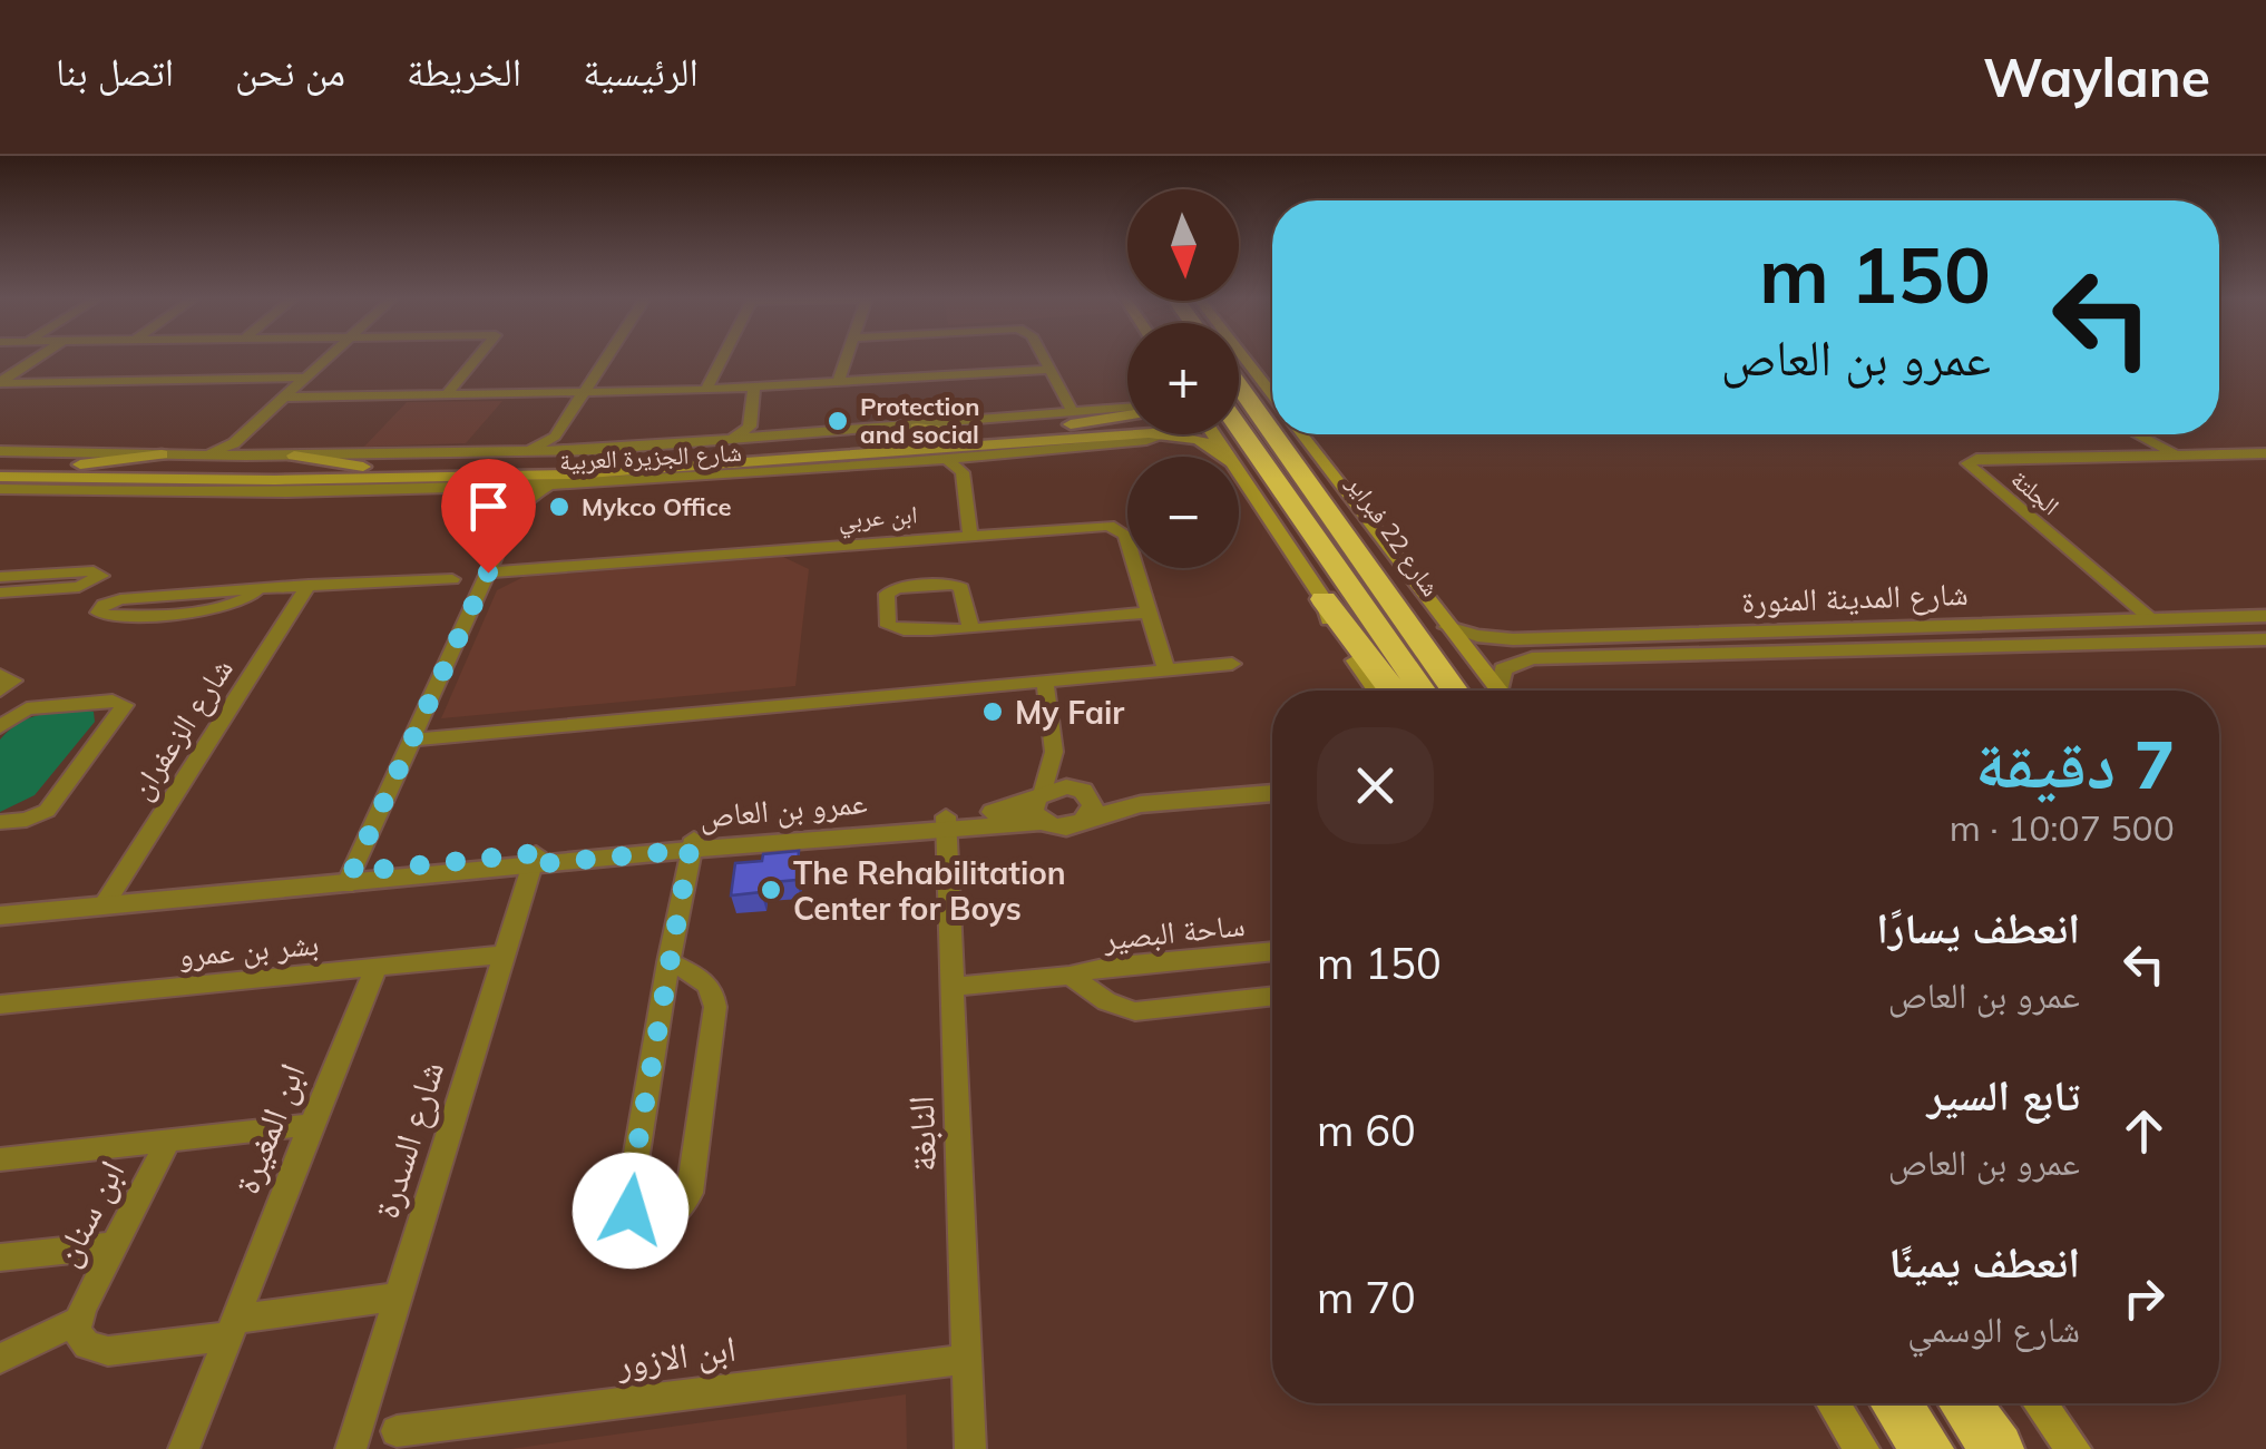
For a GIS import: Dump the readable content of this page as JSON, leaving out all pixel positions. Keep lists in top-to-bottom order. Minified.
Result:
{"streets":{"highway":["شارع 22 فبراير"],"main road":["شارع الجزيرة العربية"],"street":["الجلتة","ابن عربي","شارع المدينة المنورة","شارع الزعفران","عمرو بن العاص","ساحة البصير","بشر بن عمرو","ابن المغيرة","النابغة","شارع السدرة","ابن سنان","ابن الازور"]},"crossings":[["الجلتة","شارع المدينة المنورة"],["شارع 22 فبراير","شارع المدينة المنورة"],["شارع الزعفران","عمرو بن العاص"],["عمرو بن العاص","النابغة"],["عمرو بن العاص","شارع السدرة"],["ساحة البصير","النابغة"],["بشر بن عمرو","ابن المغيرة"],["بشر بن عمرو","شارع السدرة"],["النابغة","ابن الازور"]],"places":["Protection and social","Mykco Office","My Fair","The Rehabilitation Center for Boys"],"north":"bottom","page":{"header":"Waylane","nav":["الرئيسية","الخريطة","من نحن","اتصل بنا"],"map_buttons":["+","−"],"turn":["150 m","عمرو بن العاص"],"heading":["7 دقيقة","500 m · 10:07"],"list":[{"name":"انعطف يسارًا","note":"عمرو بن العاص","value":"150 m"},{"name":"تابع السير","note":"عمرو بن العاص","value":"60 m"},{"name":"انعطف يمينًا","note":"شارع الوسمي","value":"70 m"}]}}
